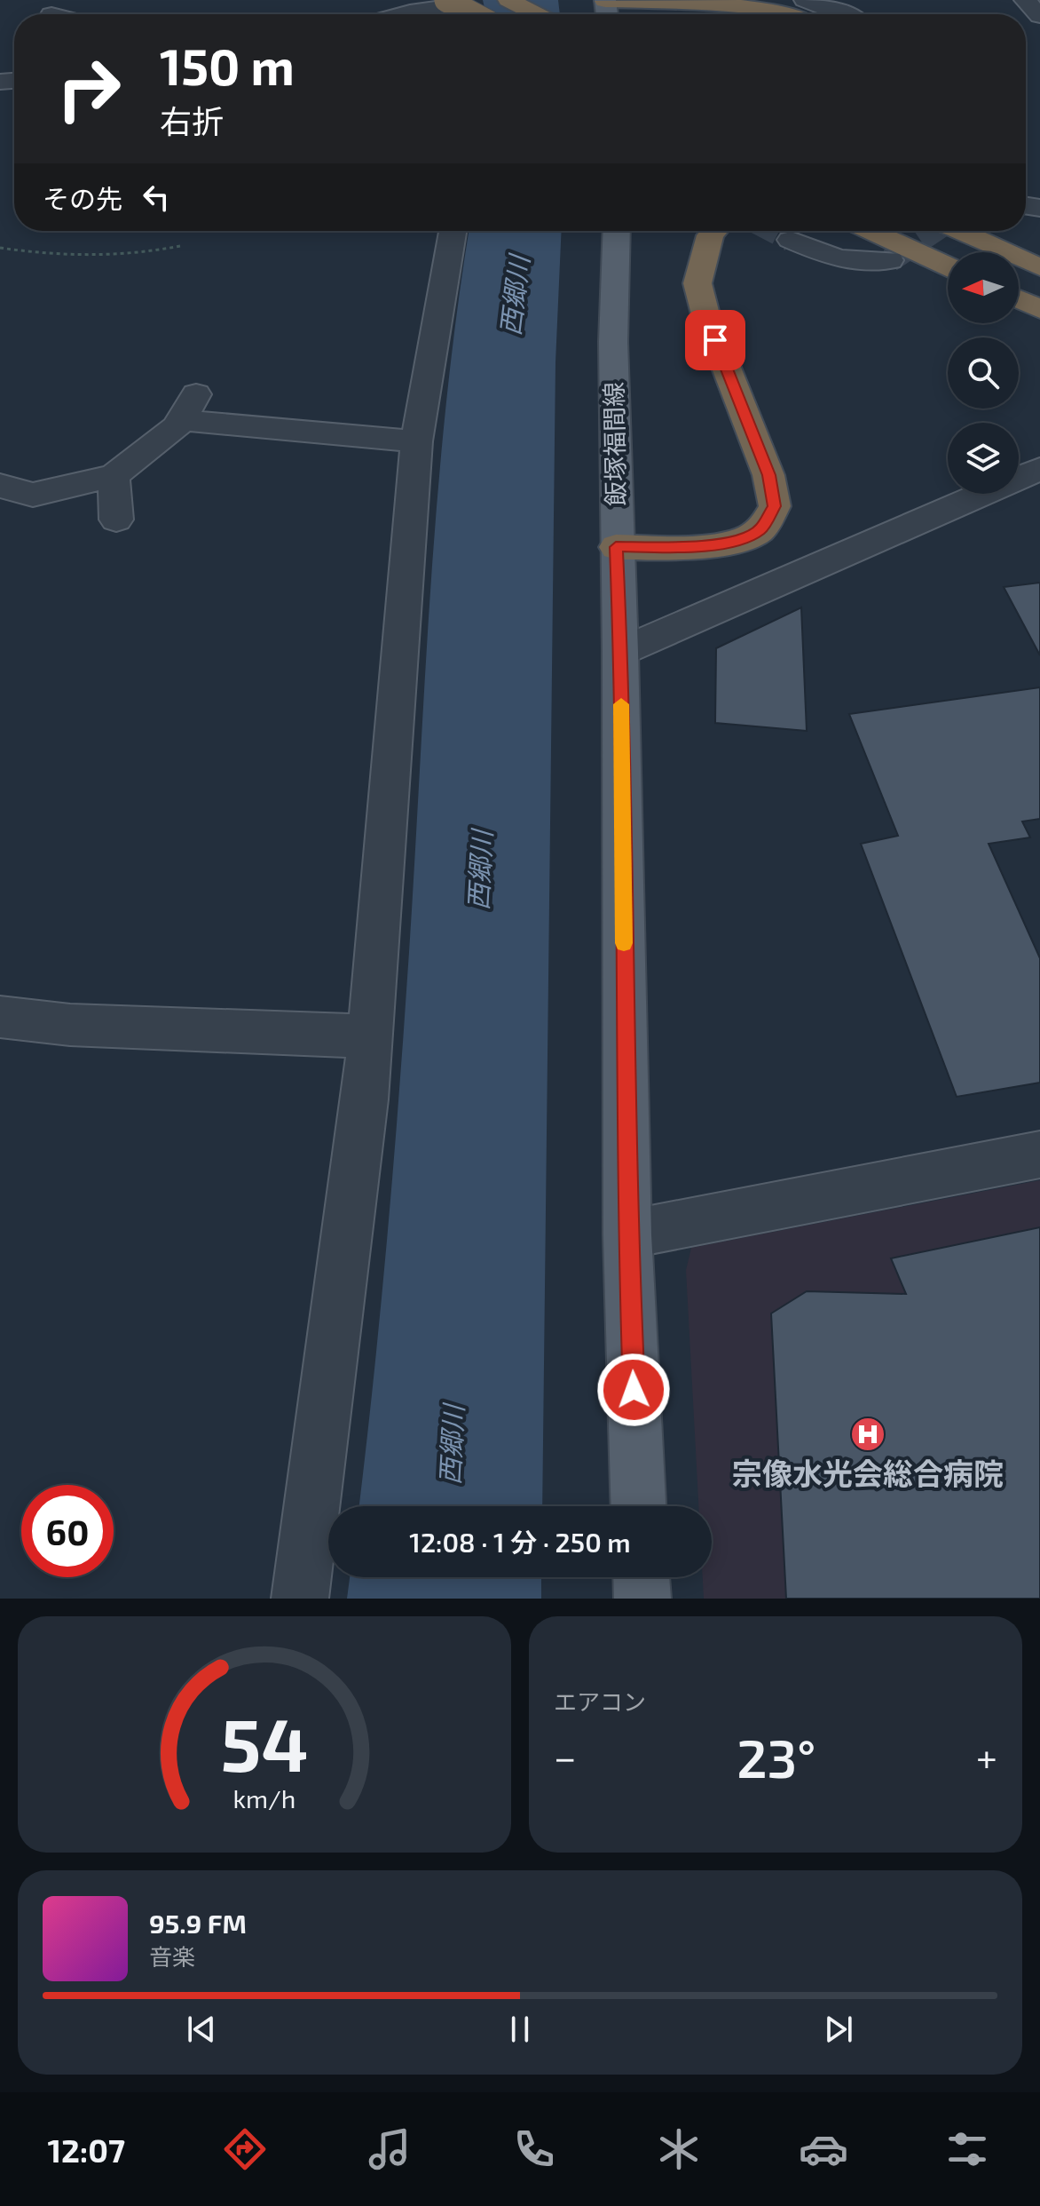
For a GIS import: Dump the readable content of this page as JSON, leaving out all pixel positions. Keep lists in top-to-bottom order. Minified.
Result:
{"streets":{"main road":["飯塚福間線"]},"water":["西郷川"],"places":{"hospital":["宗像水光会総合病院"]},"north":"left","page":{"turn":["150 m","右折"],"then":"その先","limit":"60","trip":"12:08 · 1 分 · 250 m","tile":"エアコン","heat":["−","23°","+"],"song":["95.9 FM","音楽"],"tabs":"12:07","gauge":["54","km/h"]}}
